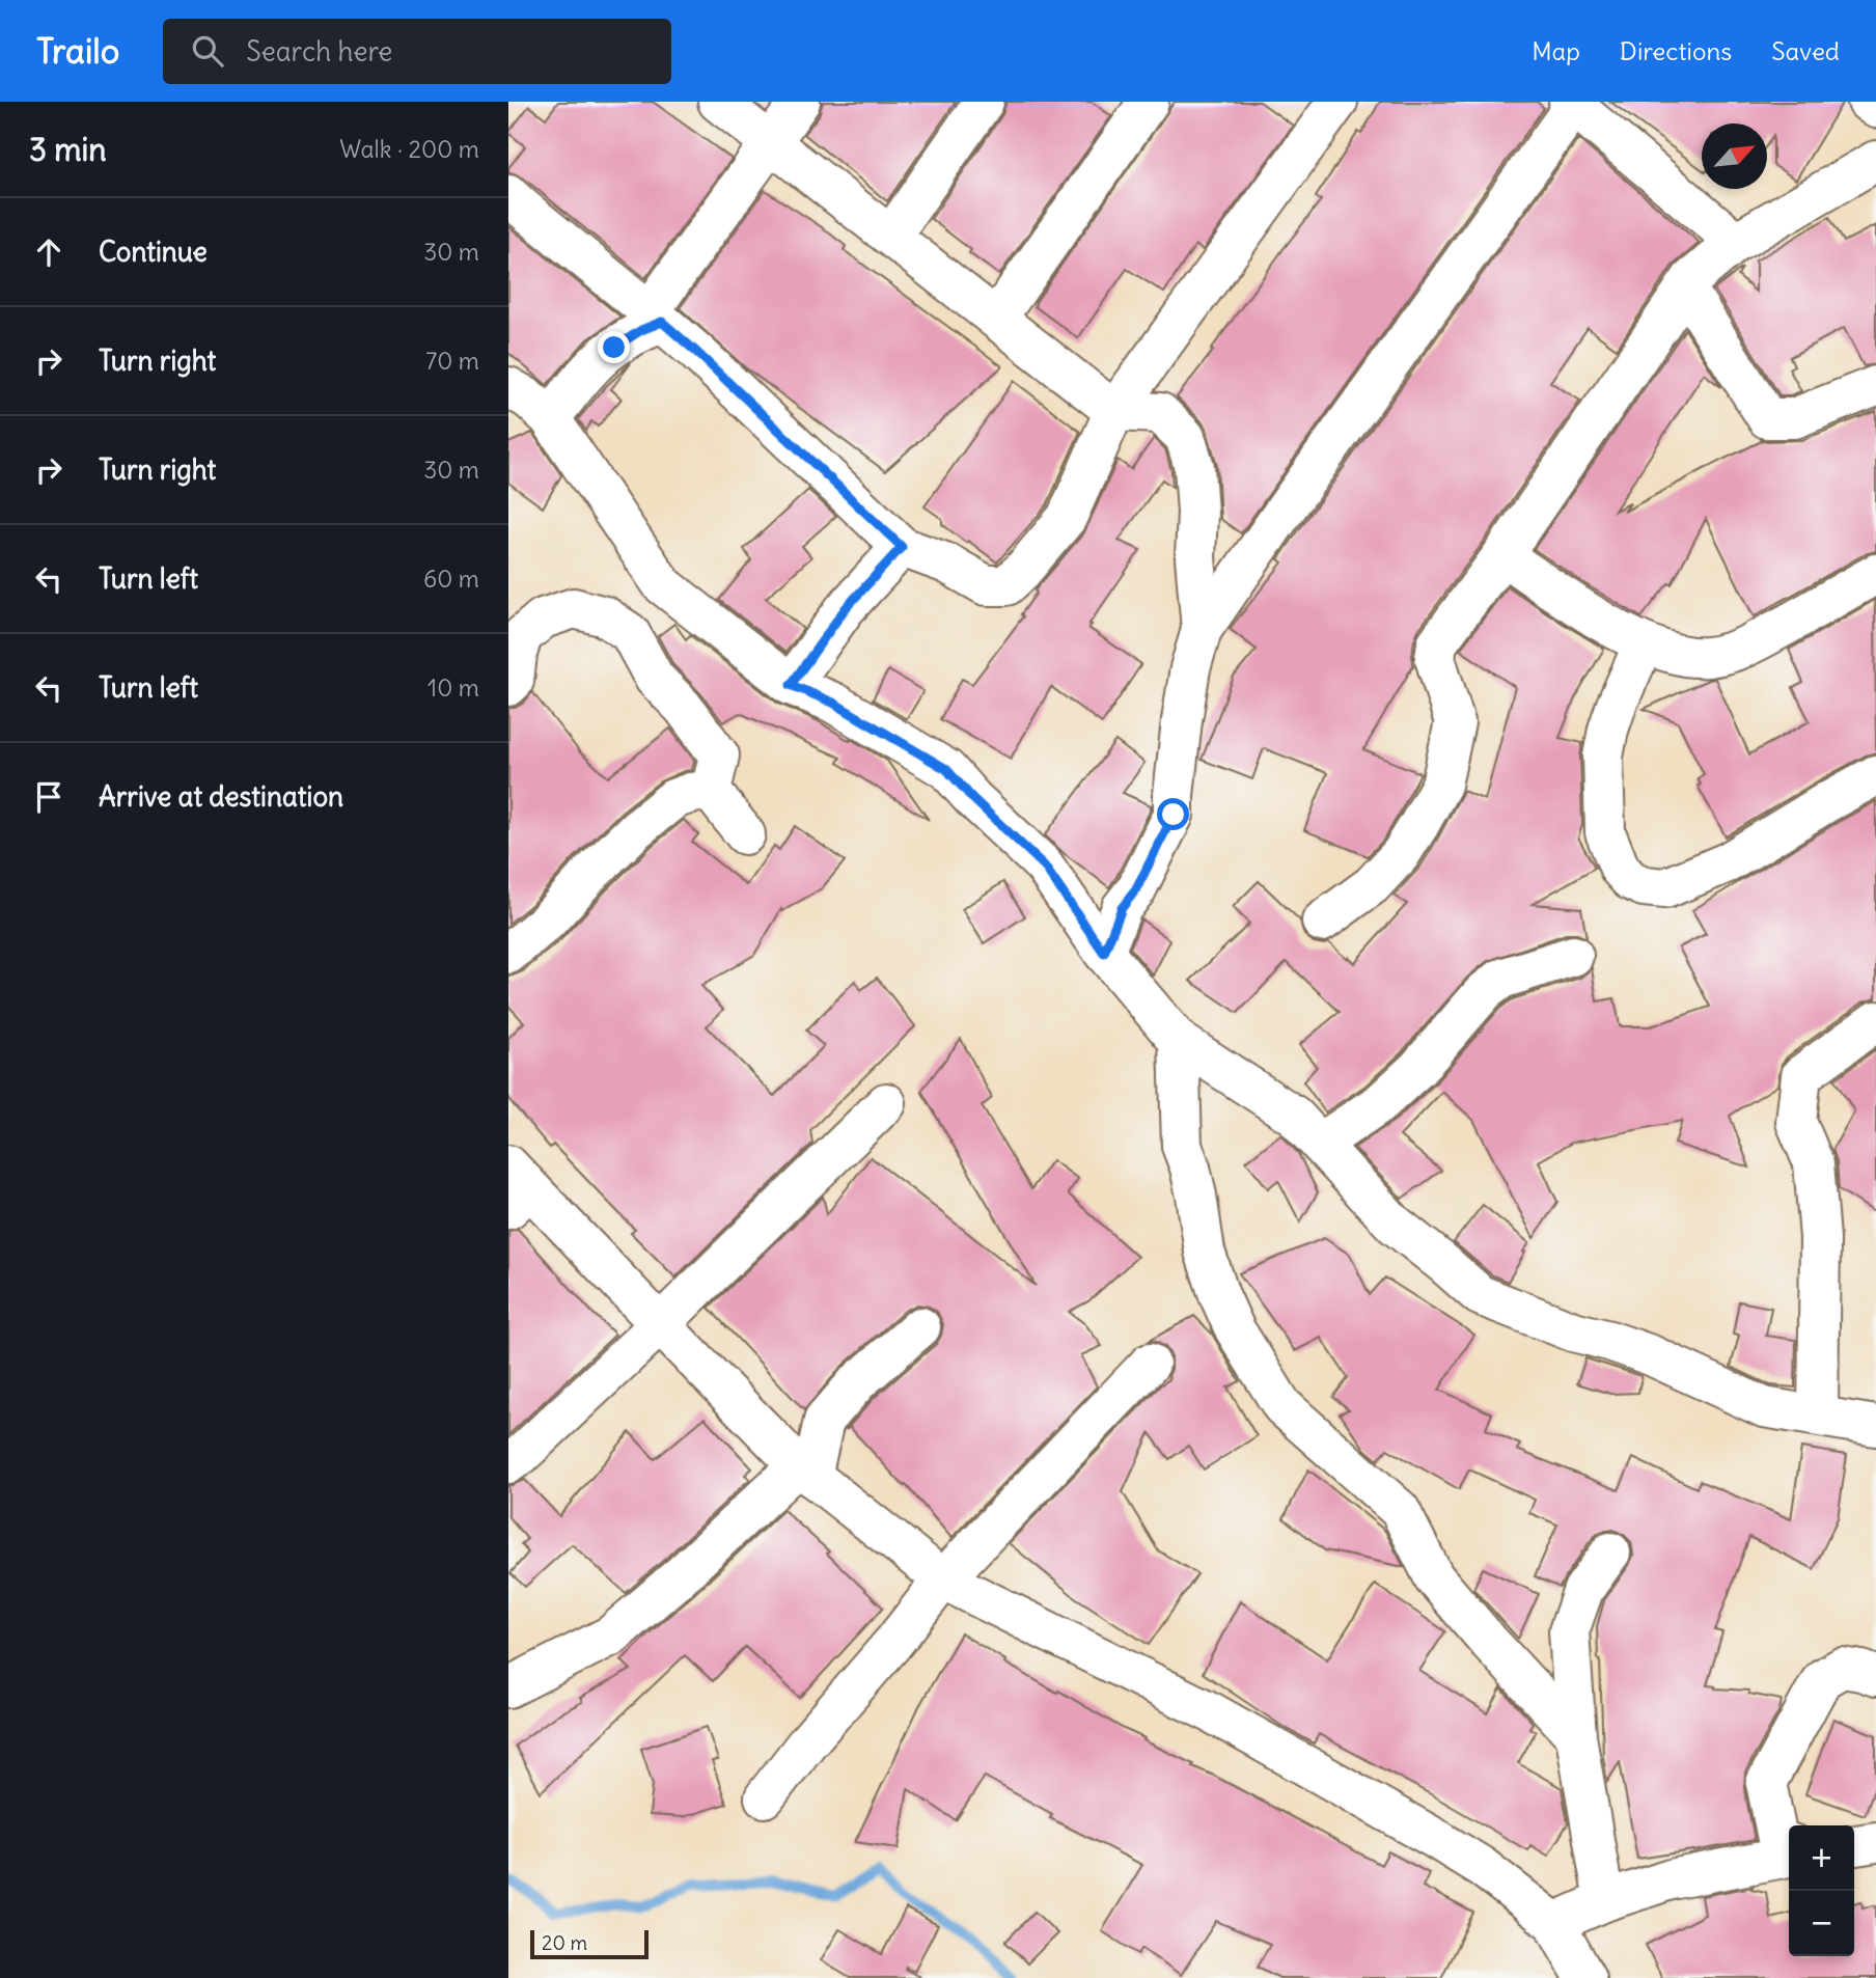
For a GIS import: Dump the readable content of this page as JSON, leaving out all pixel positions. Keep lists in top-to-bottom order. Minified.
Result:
{"scale_bar":"20 m","north":"top right","page":{"header":"Trailo","search":"Search here","nav":["Map","Directions","Saved"],"heading":["3 min","Walk · 200 m"],"list":[["Continue","30 m"],["Turn right","70 m"],["Turn right","30 m"],["Turn left","60 m"],["Turn left","10 m"],"Arrive at destination"],"map_buttons":["+","−"],"scale":"20 m"}}
